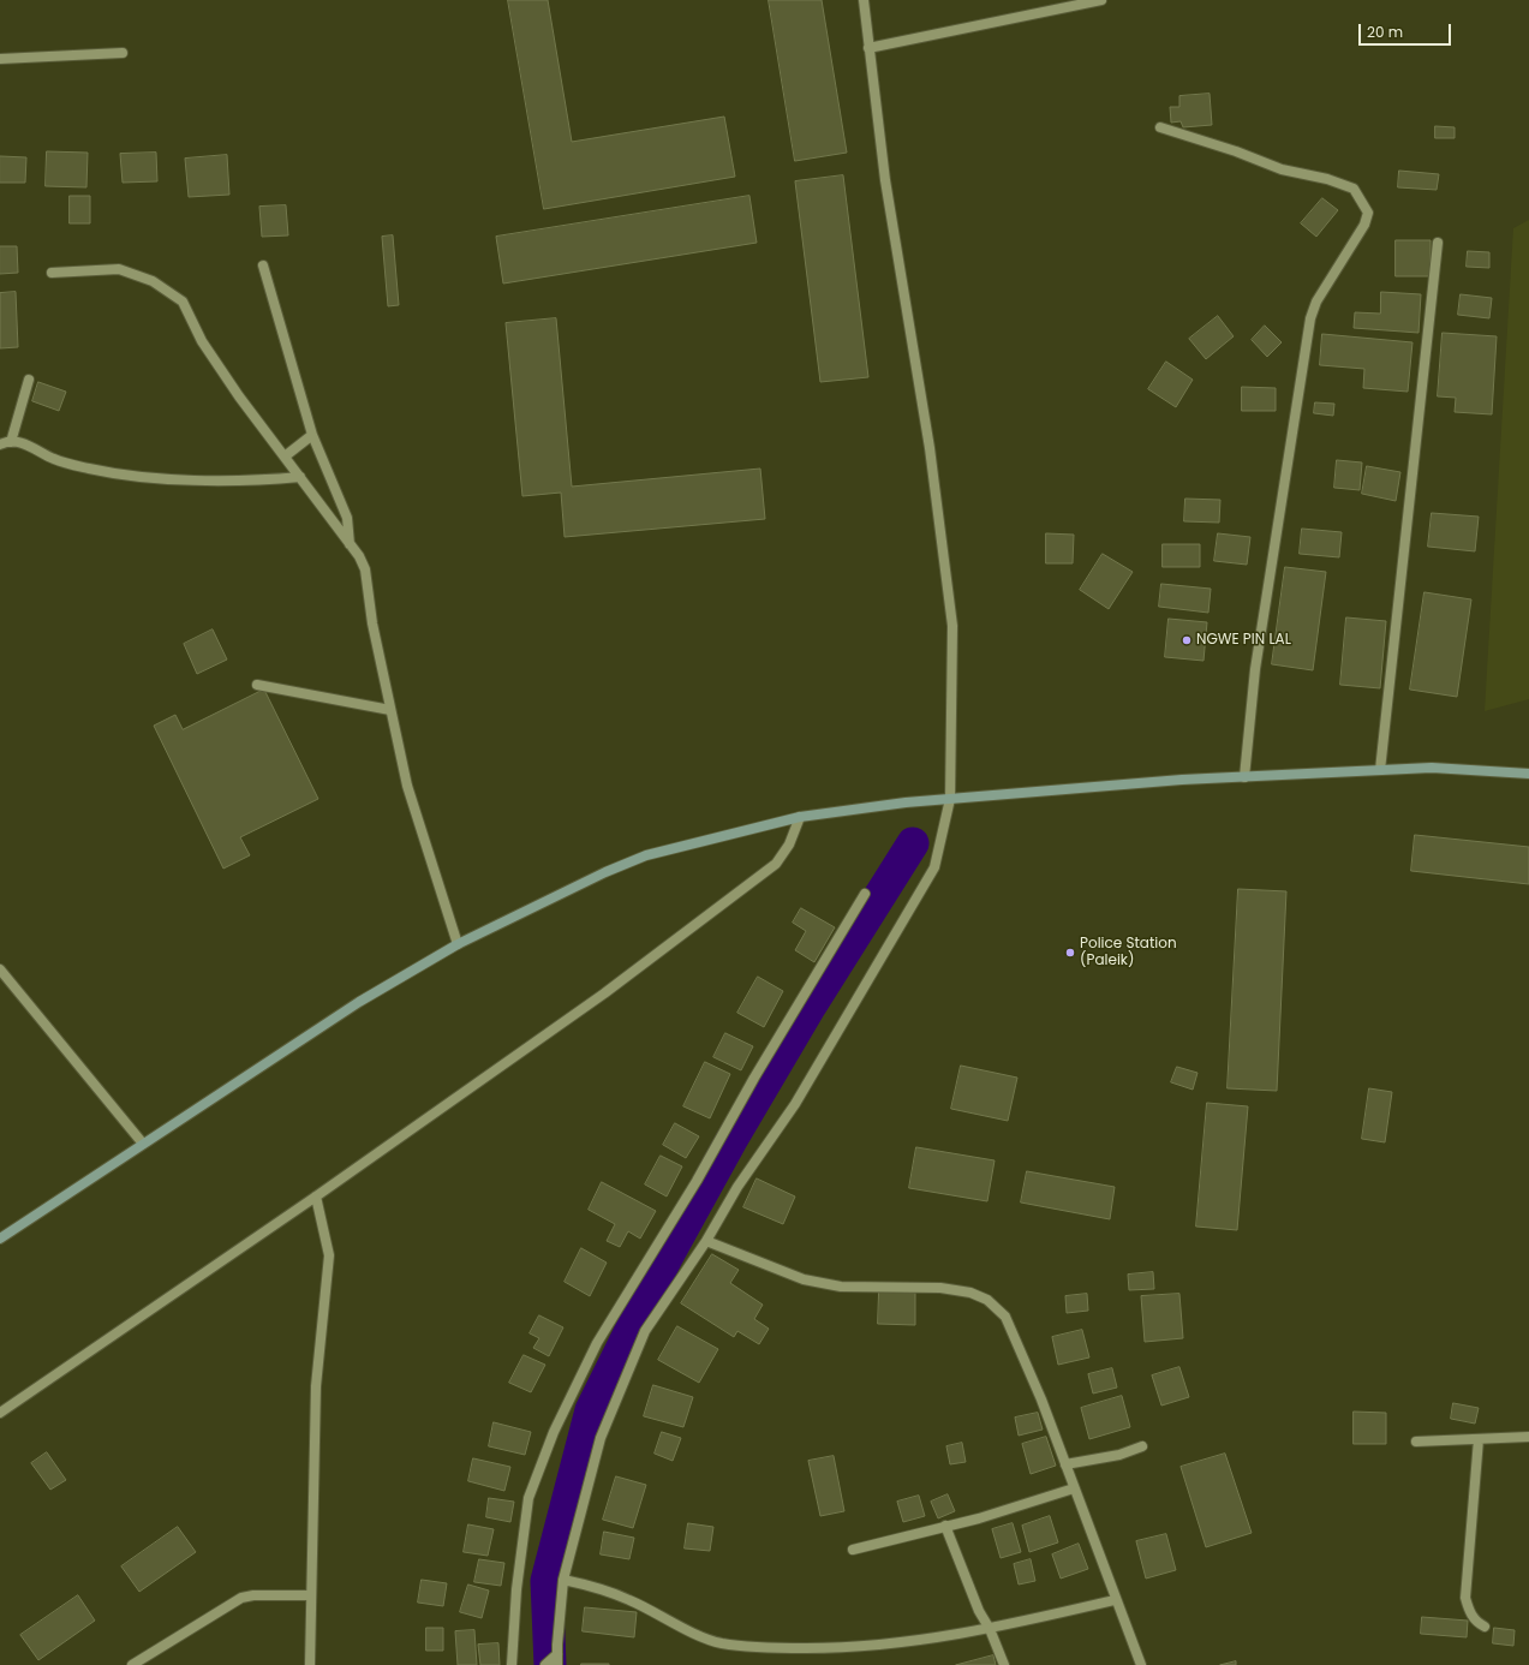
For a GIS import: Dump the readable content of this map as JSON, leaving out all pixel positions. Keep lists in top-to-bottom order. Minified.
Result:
{"places":["NGWE PIN LAL","Police Station (Paleik)"],"scale_bar":"20 m"}
